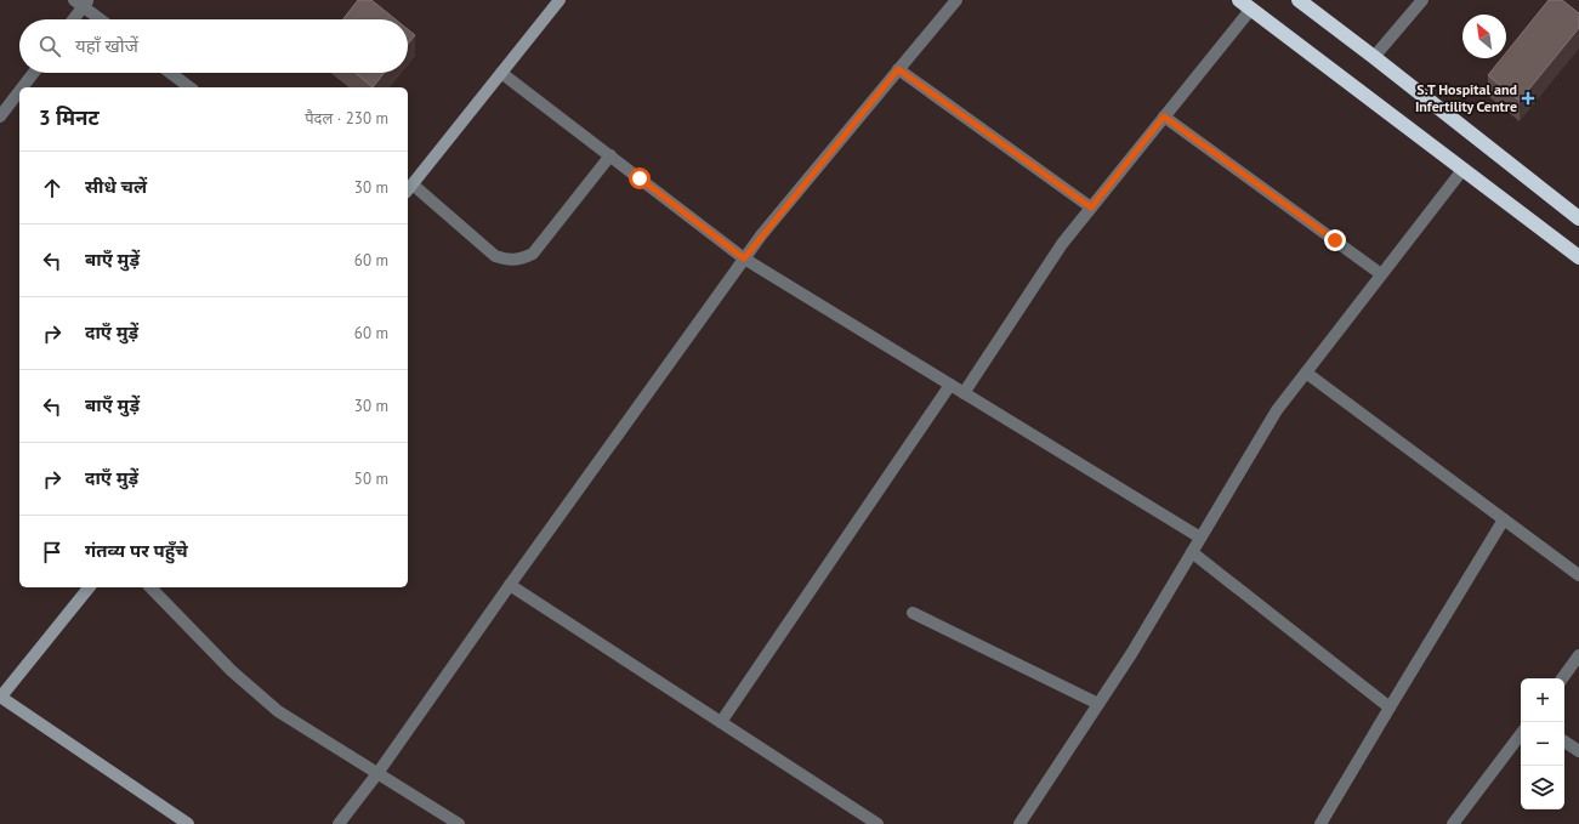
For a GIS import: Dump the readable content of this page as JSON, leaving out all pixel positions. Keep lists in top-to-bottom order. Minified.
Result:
{"places":{"health":["S.T Hospital and Infertility Centre"]},"north":"top left","page":{"search":"यहाँ खोजें","heading":["3 मिनट","पैदल · 230 m"],"list":[["सीधे चलें","30 m"],["बाएँ मुड़ें","60 m"],["दाएँ मुड़ें","60 m"],["बाएँ मुड़ें","30 m"],["दाएँ मुड़ें","50 m"],"गंतव्य पर पहुँचे"],"map_buttons":["+","−"]}}
